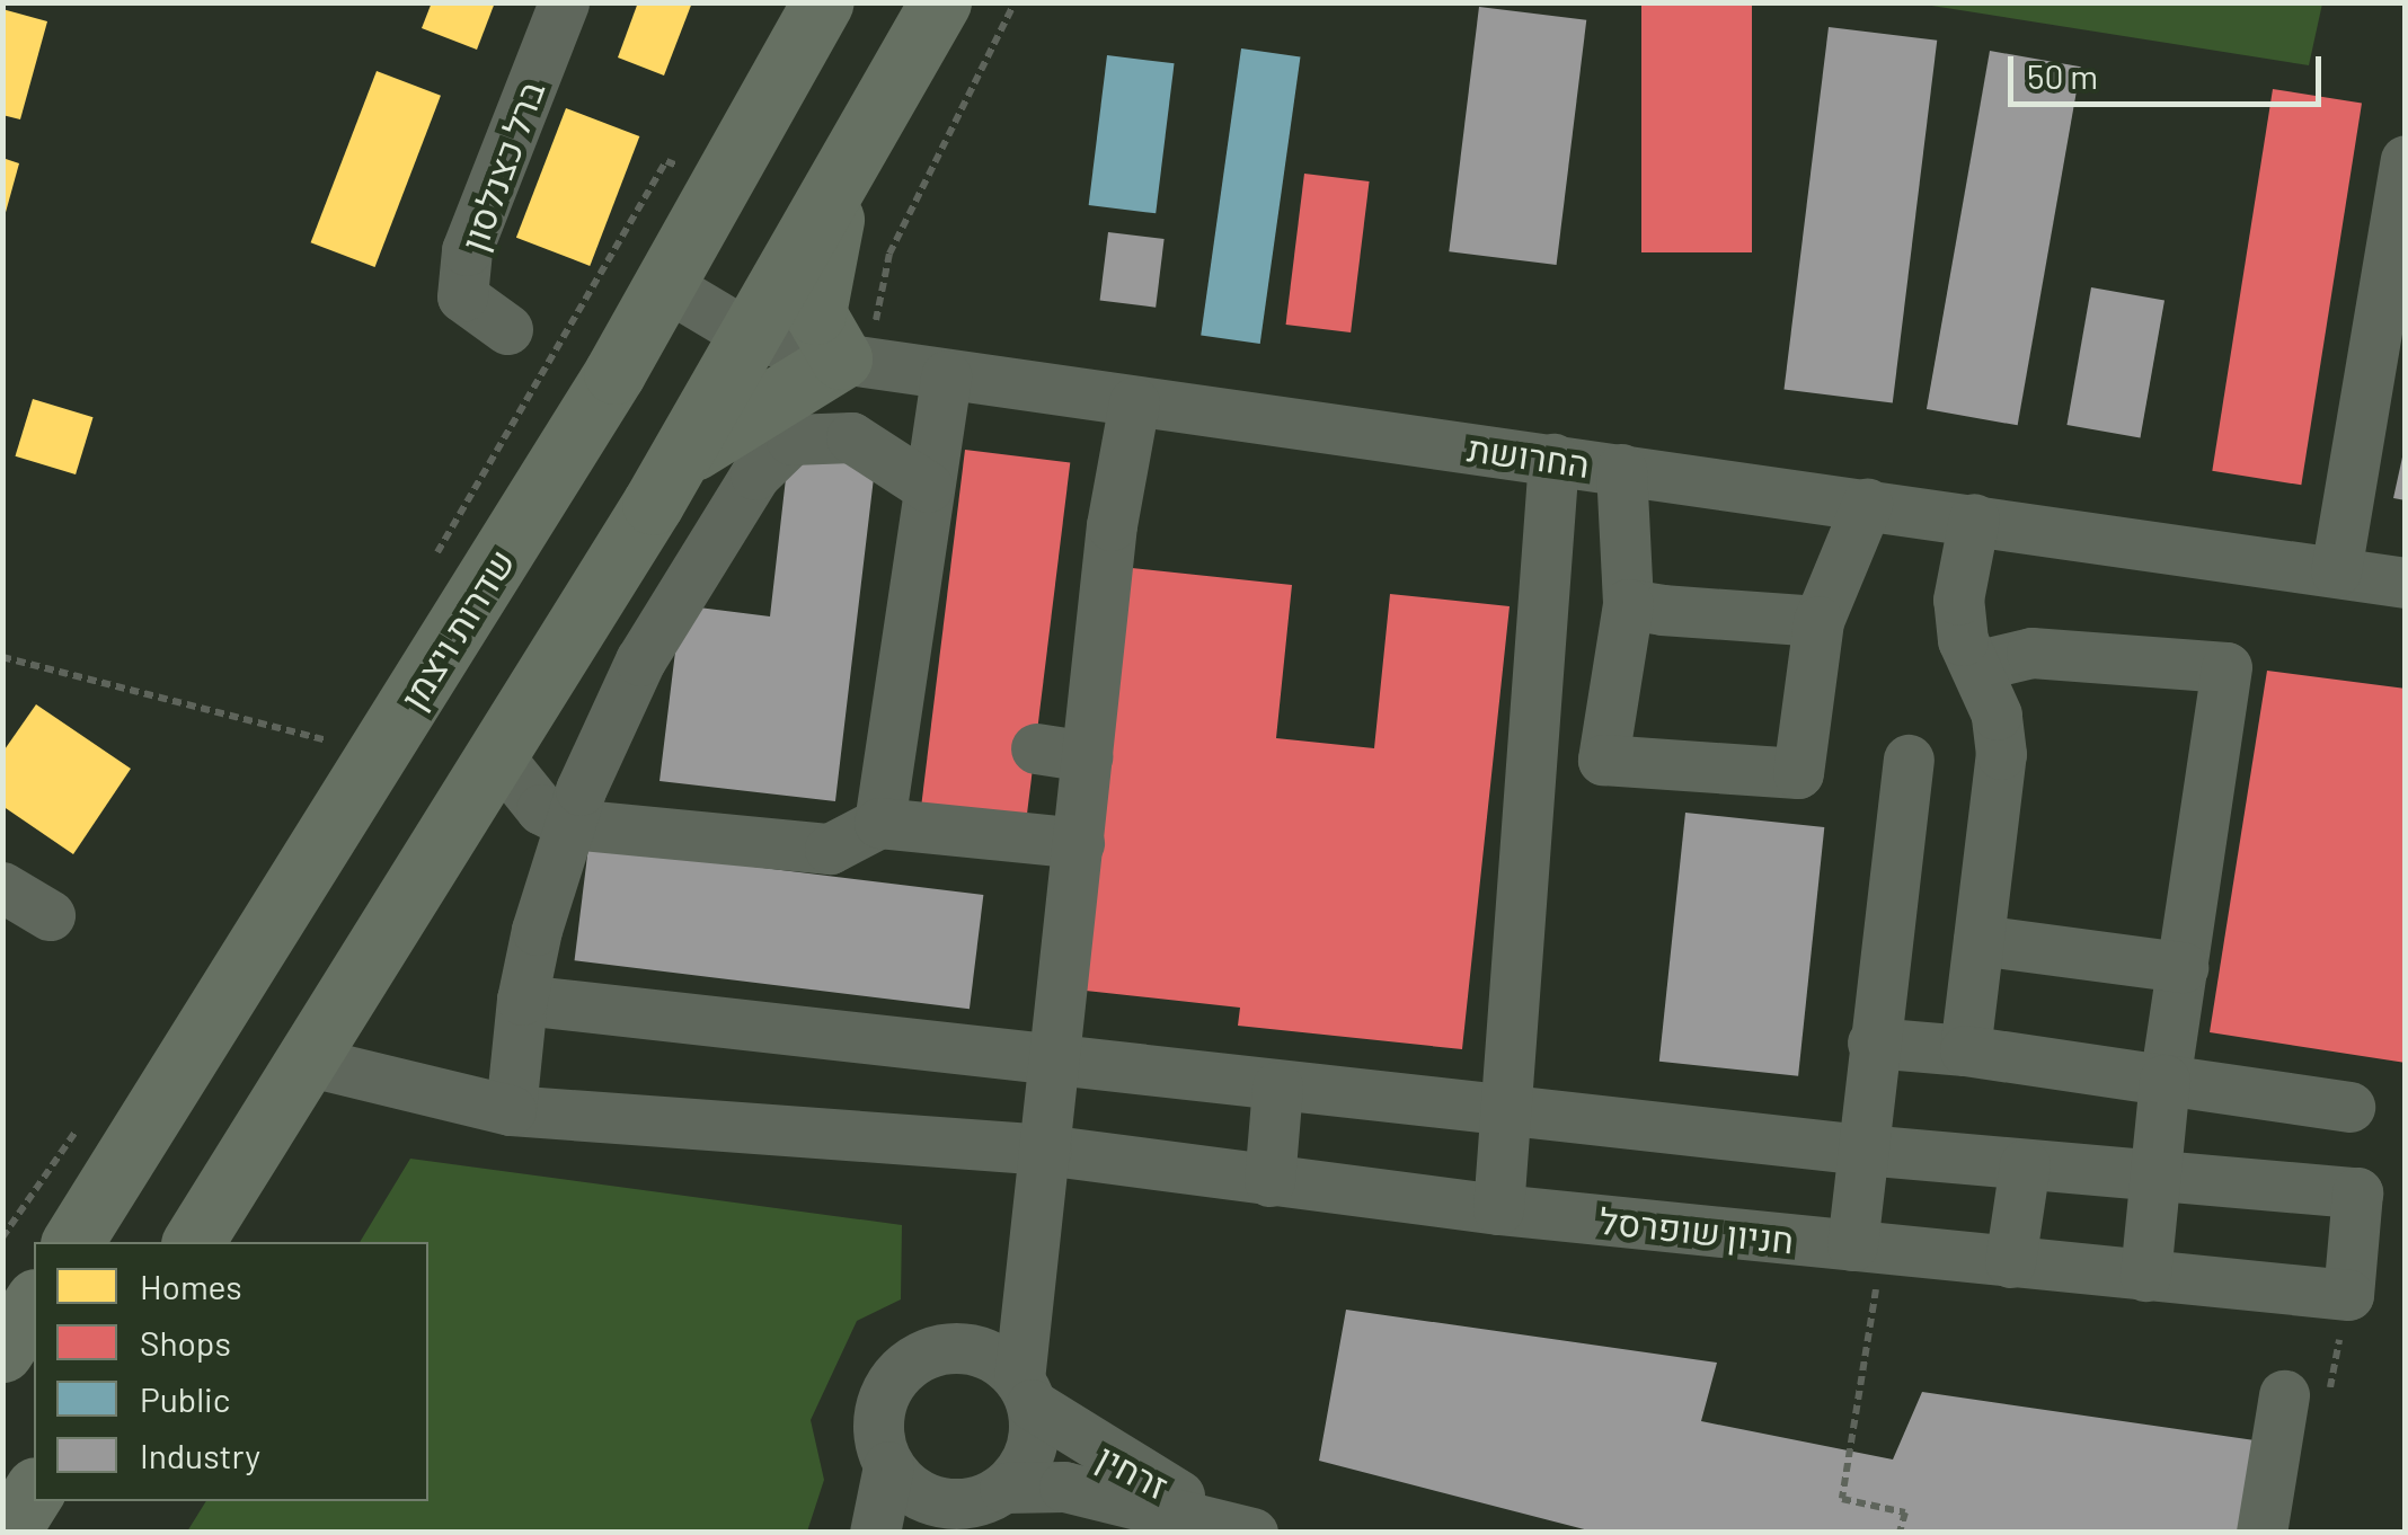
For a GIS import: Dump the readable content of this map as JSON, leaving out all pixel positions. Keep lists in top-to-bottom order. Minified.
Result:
{"streets":{"main road":["שדרות ויצמן"],"street":["ברל כצנלסון","החרושת","חניון שופרסל","זרחין"]},"crossings":[["החרושת","שדרות ויצמן"]],"legend":["Homes","Shops","Public","Industry"],"scale_bar":"50 m"}
